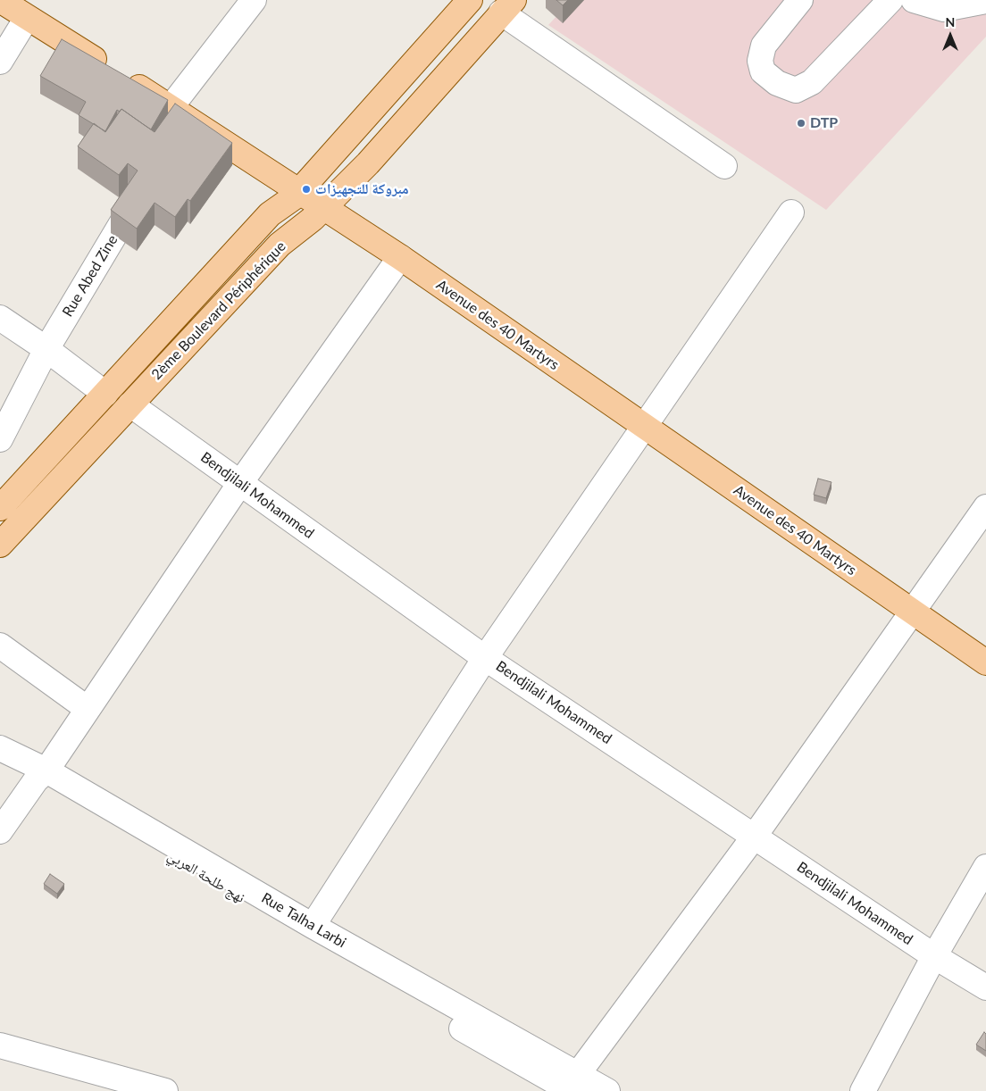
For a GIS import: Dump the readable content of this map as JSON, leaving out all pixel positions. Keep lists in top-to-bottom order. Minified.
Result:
{"streets":{"main road":["2ème Boulevard Périphérique","Avenue des 40 Martyrs"],"street":["Rue Abed Zine","Bendjilali Mohammed","نهج طلحة العربي","Rue Talha Larbi"]},"crossings":[["2ème Boulevard Périphérique","Avenue des 40 Martyrs"],["2ème Boulevard Périphérique","Bendjilali Mohammed"],["نهج طلحة العربي","Rue Talha Larbi"]],"places":["DTP","مبروكة للتجهيزات"],"north":"top"}
